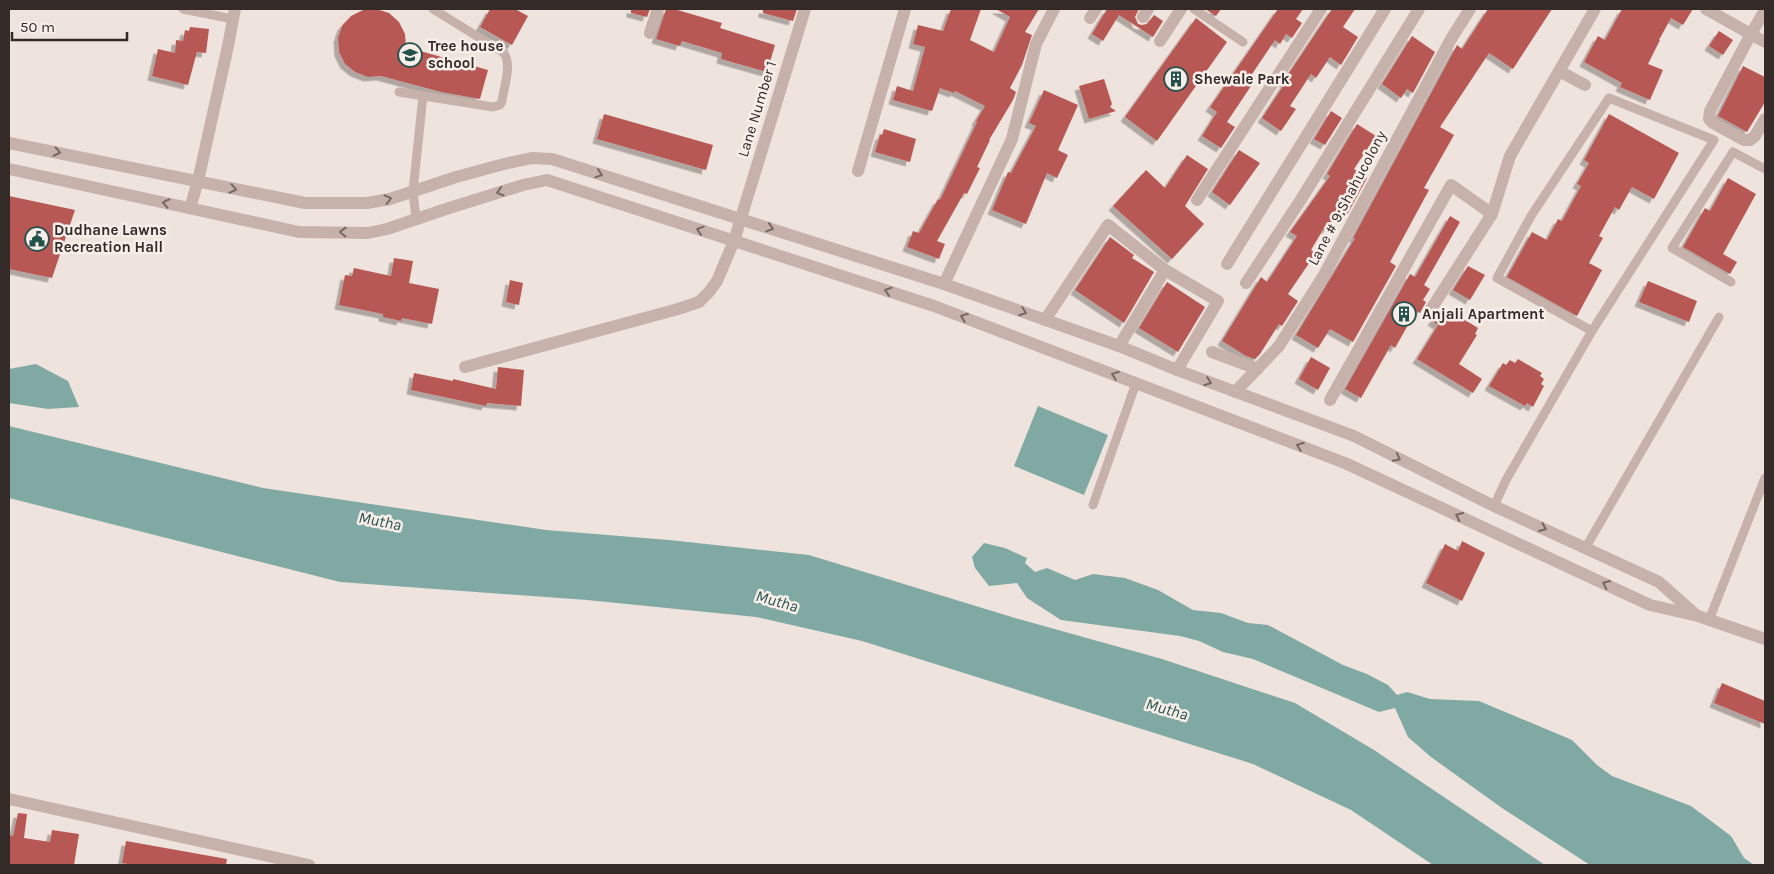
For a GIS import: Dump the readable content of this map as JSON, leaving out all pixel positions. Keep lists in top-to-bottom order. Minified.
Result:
{"streets":{"street":["Lane Number 1","Lane # 9;Shahucolony"]},"water":["Mutha"],"places":{"school or university":["Tree house school"],"building":["Shewale Park","Anjali Apartment"],"public building":["Dudhane Lawns Recreation Hall"]},"scale_bar":"50 m"}
